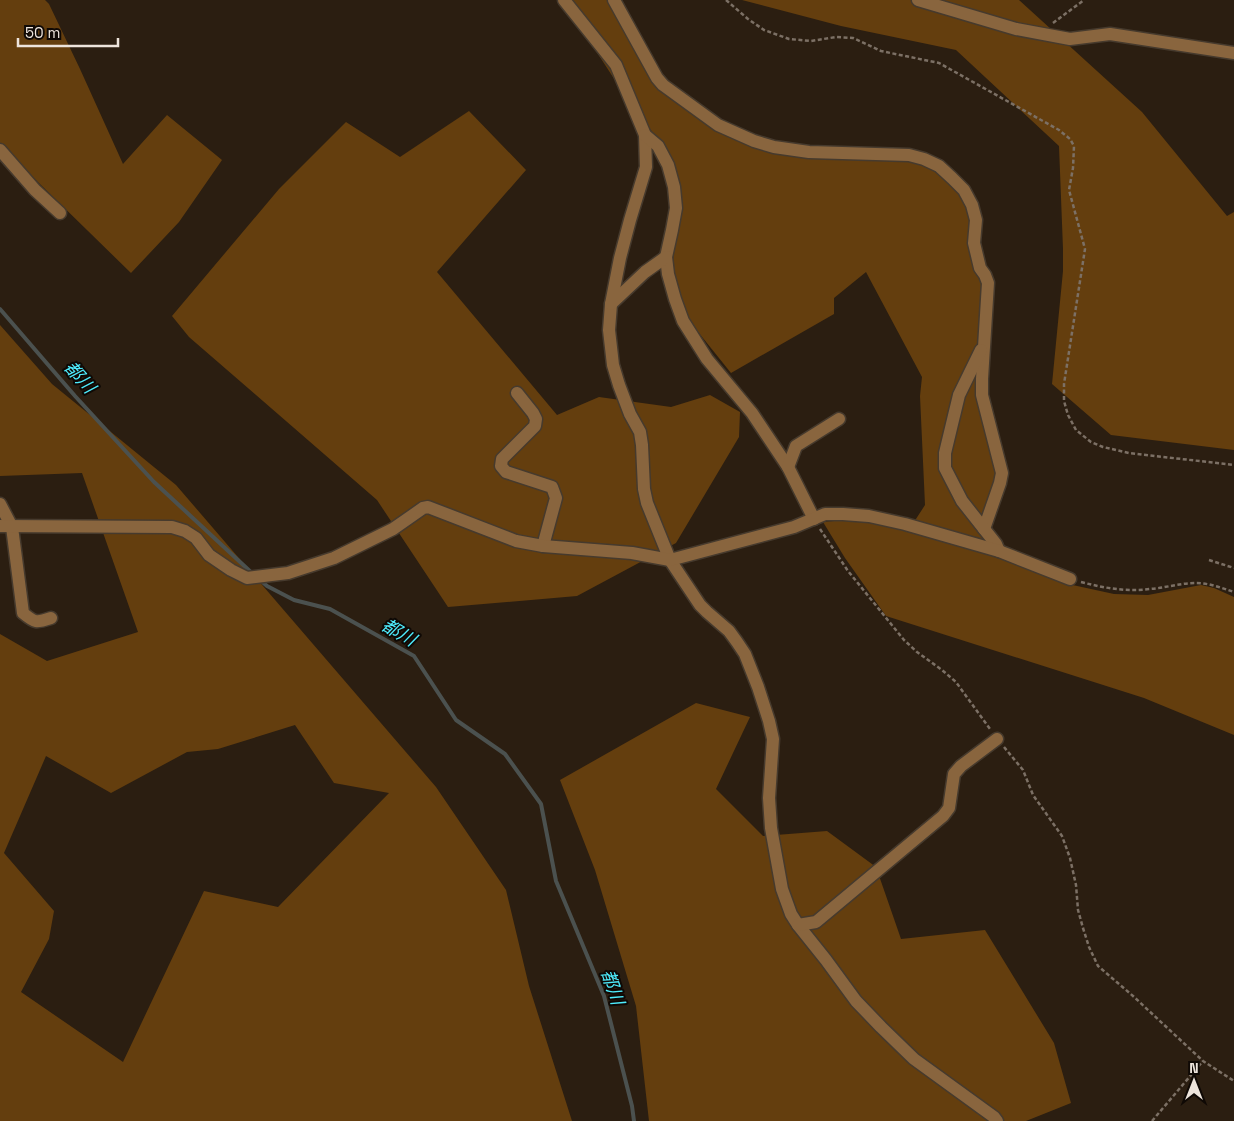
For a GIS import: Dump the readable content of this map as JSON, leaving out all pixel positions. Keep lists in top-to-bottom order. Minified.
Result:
{"water":["都川"],"scale_bar":"50 m","north":"top"}
